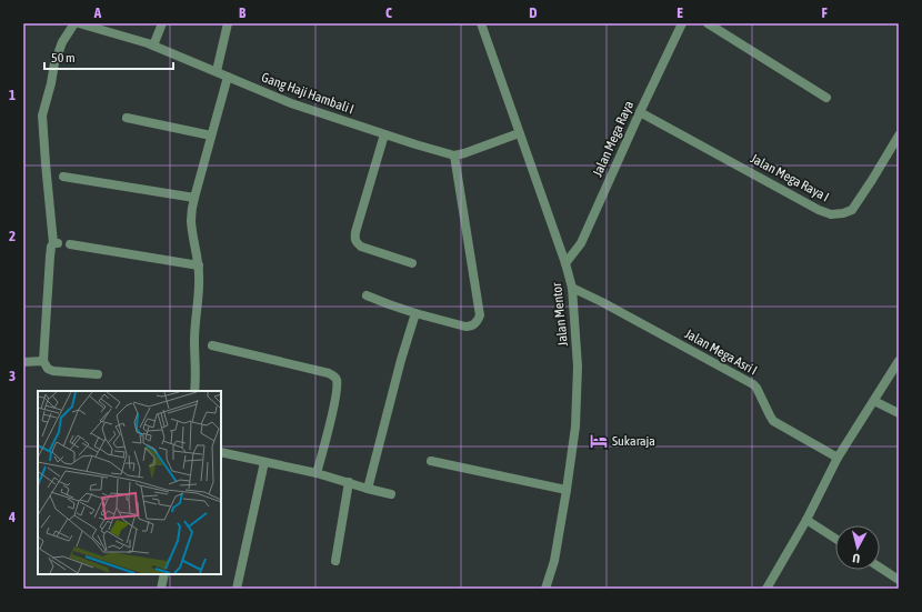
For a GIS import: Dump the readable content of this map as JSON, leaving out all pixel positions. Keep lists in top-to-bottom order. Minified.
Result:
{"streets":{"street":["Gang Haji Hambali I","Jalan Mega Raya","Jalan Mega Raya I","Jalan Mentor","Jalan Mega Asri I"]},"crossings":[["Jalan Mega Raya","Jalan Mega Raya I"],["Jalan Mega Raya","Jalan Mentor"],["Jalan Mentor","Jalan Mega Asri I"]],"places":{"hotel":["Sukaraja"]},"scale_bar":"50 m","north":"bottom","grid":{"columns":["A","B","C","D","E","F"],"rows":["1","2","3","4"]}}
